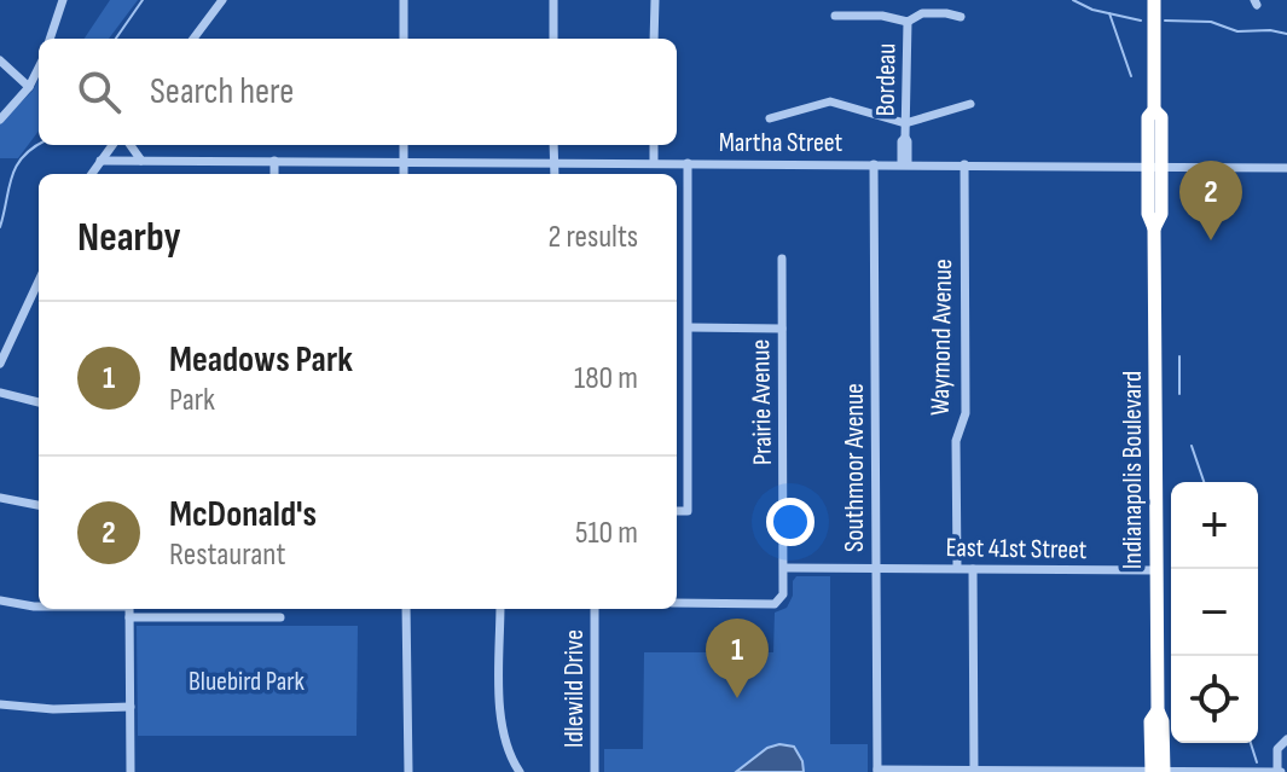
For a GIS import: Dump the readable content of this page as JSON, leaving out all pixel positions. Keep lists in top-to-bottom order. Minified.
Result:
{"streets":{"highway":["Indianapolis Boulevard"],"street":["Bordeau","Martha Street","Waymond Avenue","Prairie Avenue","Southmoor Avenue","East 41st Street","Idlewild Drive"]},"crossings":[["Bordeau","Martha Street"],["Martha Street","Waymond Avenue"],["Martha Street","Southmoor Avenue"],["Martha Street","Indianapolis Boulevard"],["Waymond Avenue","East 41st Street"],["Prairie Avenue","East 41st Street"],["Southmoor Avenue","East 41st Street"],["Indianapolis Boulevard","East 41st Street"]],"parks":["Bluebird Park"],"page":{"search":"Search here","pins":["2","1"],"heading":["Nearby","2 results"],"list":[{"mark":"1","name":"Meadows Park","note":"Park","value":"180 m"},{"mark":"2","name":"McDonald's","note":"Restaurant","value":"510 m"}],"map_buttons":["+","−"]}}
